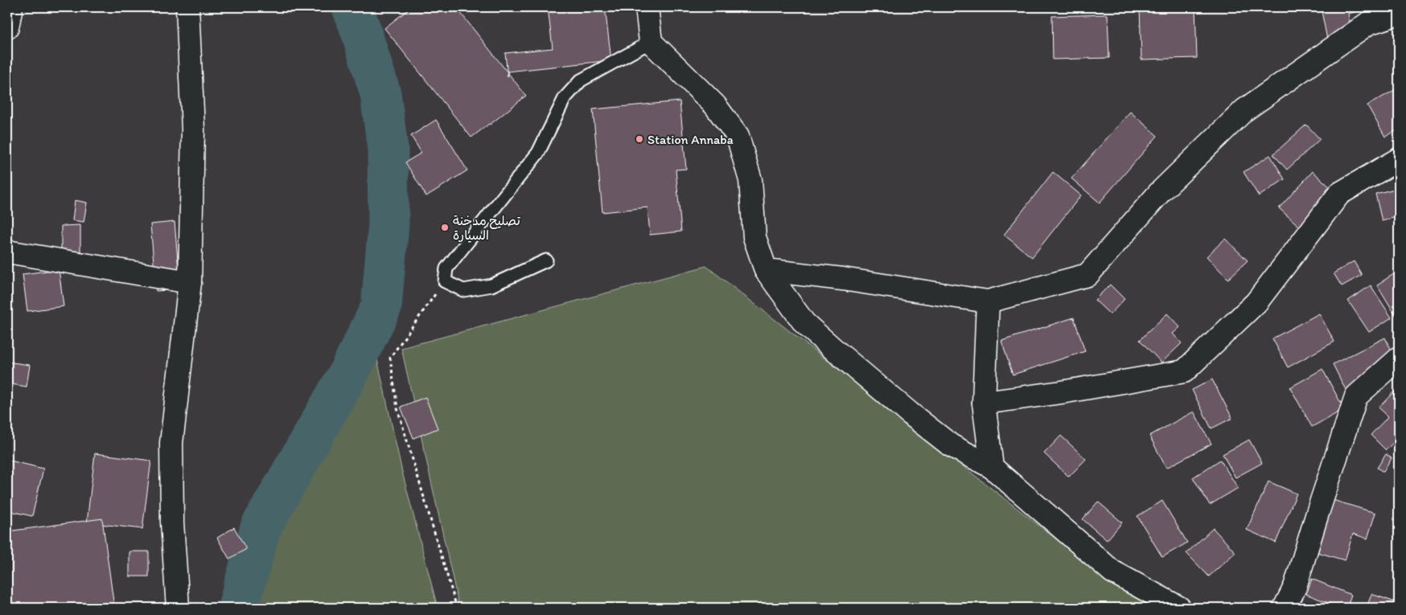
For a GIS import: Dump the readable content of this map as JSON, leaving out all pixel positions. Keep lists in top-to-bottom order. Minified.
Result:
{"places":["Station Annaba","تصليح مدخنة السيارة"]}
